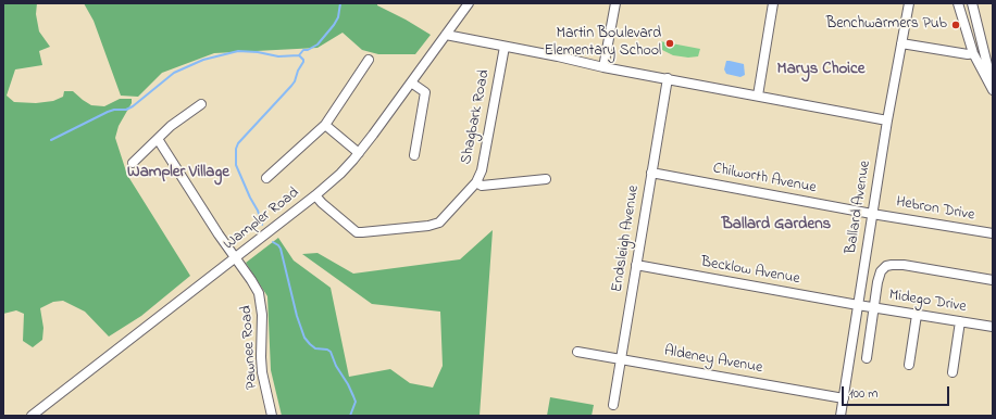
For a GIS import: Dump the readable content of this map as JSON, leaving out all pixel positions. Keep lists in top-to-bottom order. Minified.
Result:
{"streets":{"street":["Shagbark Road","Chilworth Avenue","Ballard Avenue","Hebron Drive","Wampler Road","Endsleigh Avenue","Becklow Avenue","Midego Drive","Pawnee Road","Aldeney Avenue"]},"crossings":[["Shagbark Road","Wampler Road"],["Chilworth Avenue","Ballard Avenue"],["Chilworth Avenue","Hebron Drive"],["Chilworth Avenue","Endsleigh Avenue"],["Ballard Avenue","Hebron Drive"],["Ballard Avenue","Becklow Avenue"],["Ballard Avenue","Midego Drive"],["Ballard Avenue","Aldeney Avenue"],["Wampler Road","Pawnee Road"],["Endsleigh Avenue","Becklow Avenue"],["Endsleigh Avenue","Aldeney Avenue"],["Becklow Avenue","Midego Drive"]],"districts":["Marys Choice","Wampler Village","Ballard Gardens"],"places":["Benchwarmers Pub","Martin Boulevard Elementary School"],"scale_bar":"100 m"}
